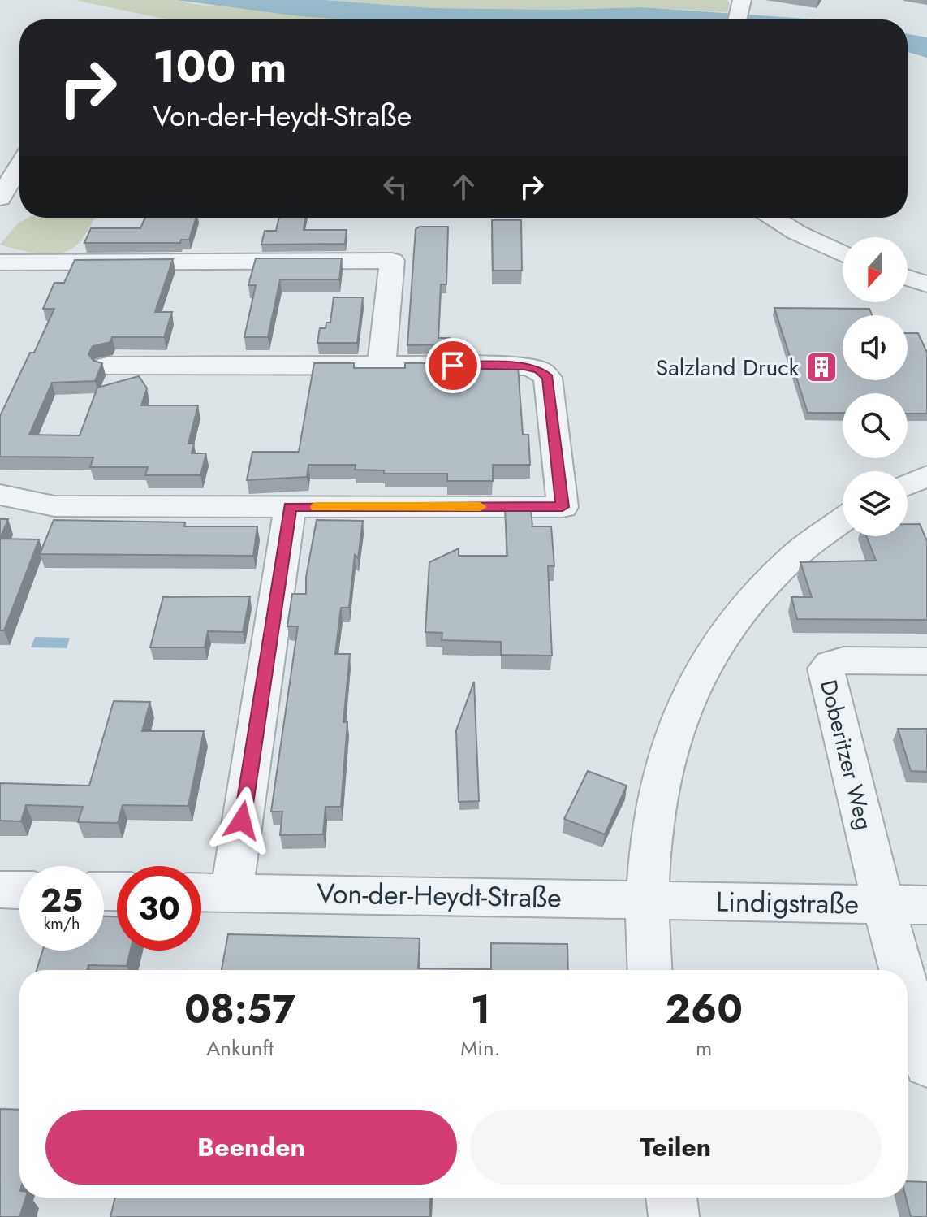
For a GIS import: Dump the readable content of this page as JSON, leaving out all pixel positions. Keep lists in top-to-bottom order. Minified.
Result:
{"streets":{"street":["Doberitzer Weg","Von-der-Heydt-Straße","Lindigstraße"]},"crossings":[["Doberitzer Weg","Lindigstraße"],["Von-der-Heydt-Straße","Lindigstraße"]],"places":{"building":["Salzland Druck"]},"north":"bottom","page":{"turn":["100 m","Von-der-Heydt-Straße"],"speed":"25 km/h","limit":"30","eta":["08:57","Ankunft","1","Min.","260","m"],"buttons":["Beenden","Teilen"]}}
